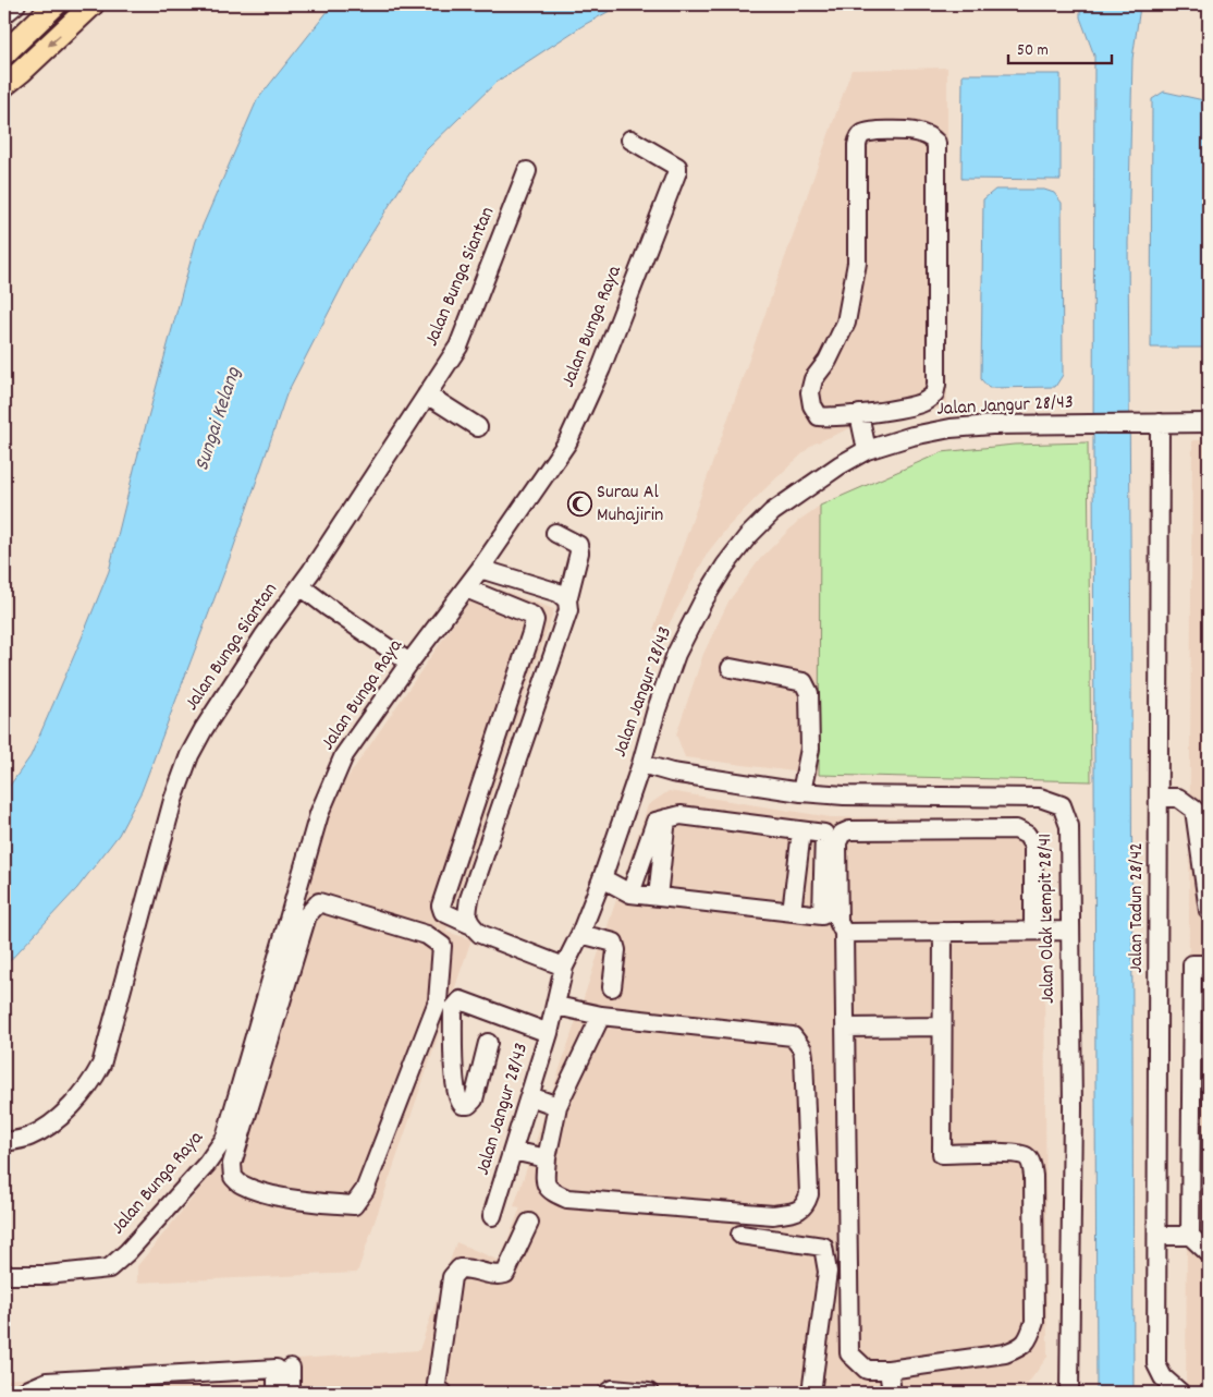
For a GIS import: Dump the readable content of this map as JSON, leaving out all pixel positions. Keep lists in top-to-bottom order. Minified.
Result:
{"streets":{"street":["Jalan Bunga Siantan","Jalan Bunga Raya","Jalan Jangur 28/43","Jalan Tadun 28/42","Jalan Olak Lempit 28/41"]},"crossings":[["Jalan Jangur 28/43","Jalan Tadun 28/42"],["Jalan Jangur 28/43","Jalan Olak Lempit 28/41"]],"water":["Sungai Kelang"],"places":{"mosque":["Surau Al Muhajirin"]},"scale_bar":"50 m"}
